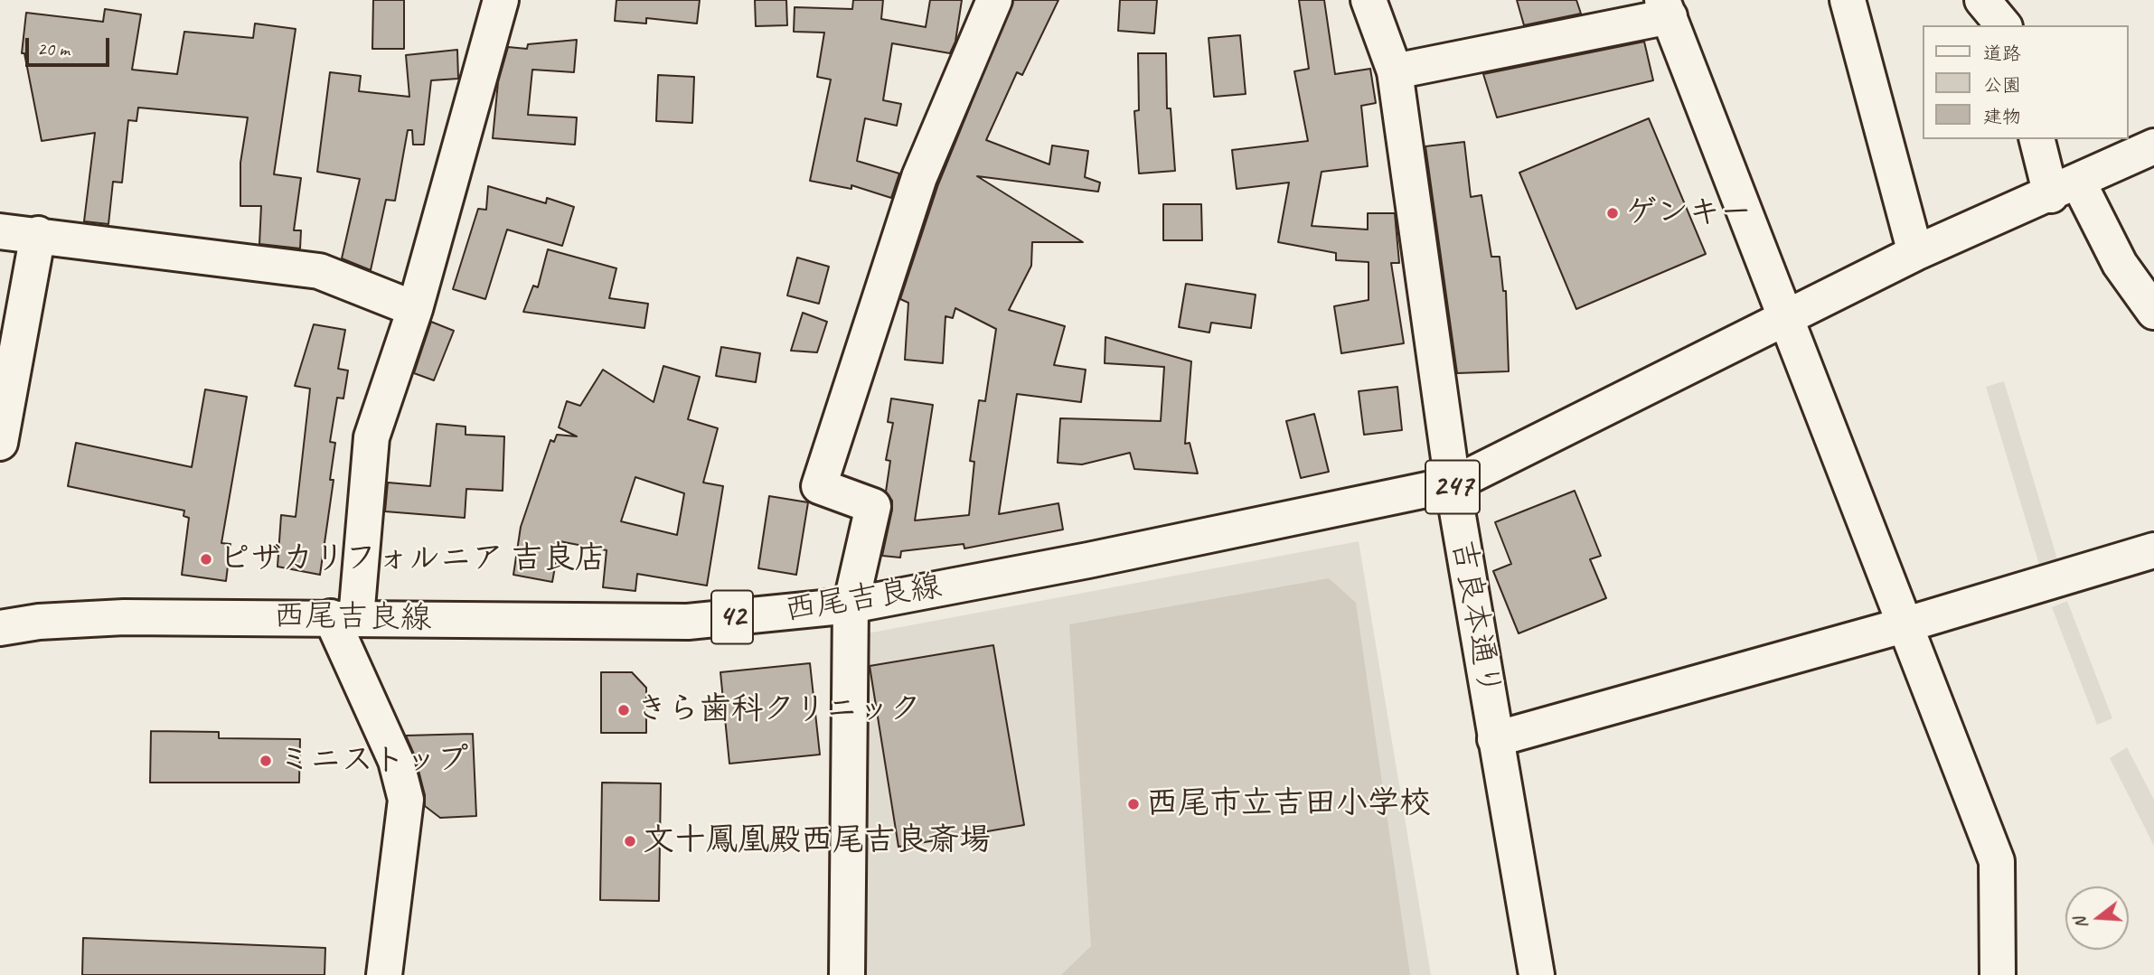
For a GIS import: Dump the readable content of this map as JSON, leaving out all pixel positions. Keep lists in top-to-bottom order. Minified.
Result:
{"streets":{"main road":["247","西尾吉良線","42","吉良本通り"]},"crossings":[["西尾吉良線","吉良本通り"]],"places":["ゲンキー","ピザカリフォルニア 吉良店","きら歯科クリニック","ミニストップ","西尾市立吉田小学校","文十鳳凰殿西尾吉良斎場"],"legend":["道路","公園","建物"],"scale_bar":"20 m","north":"left"}
